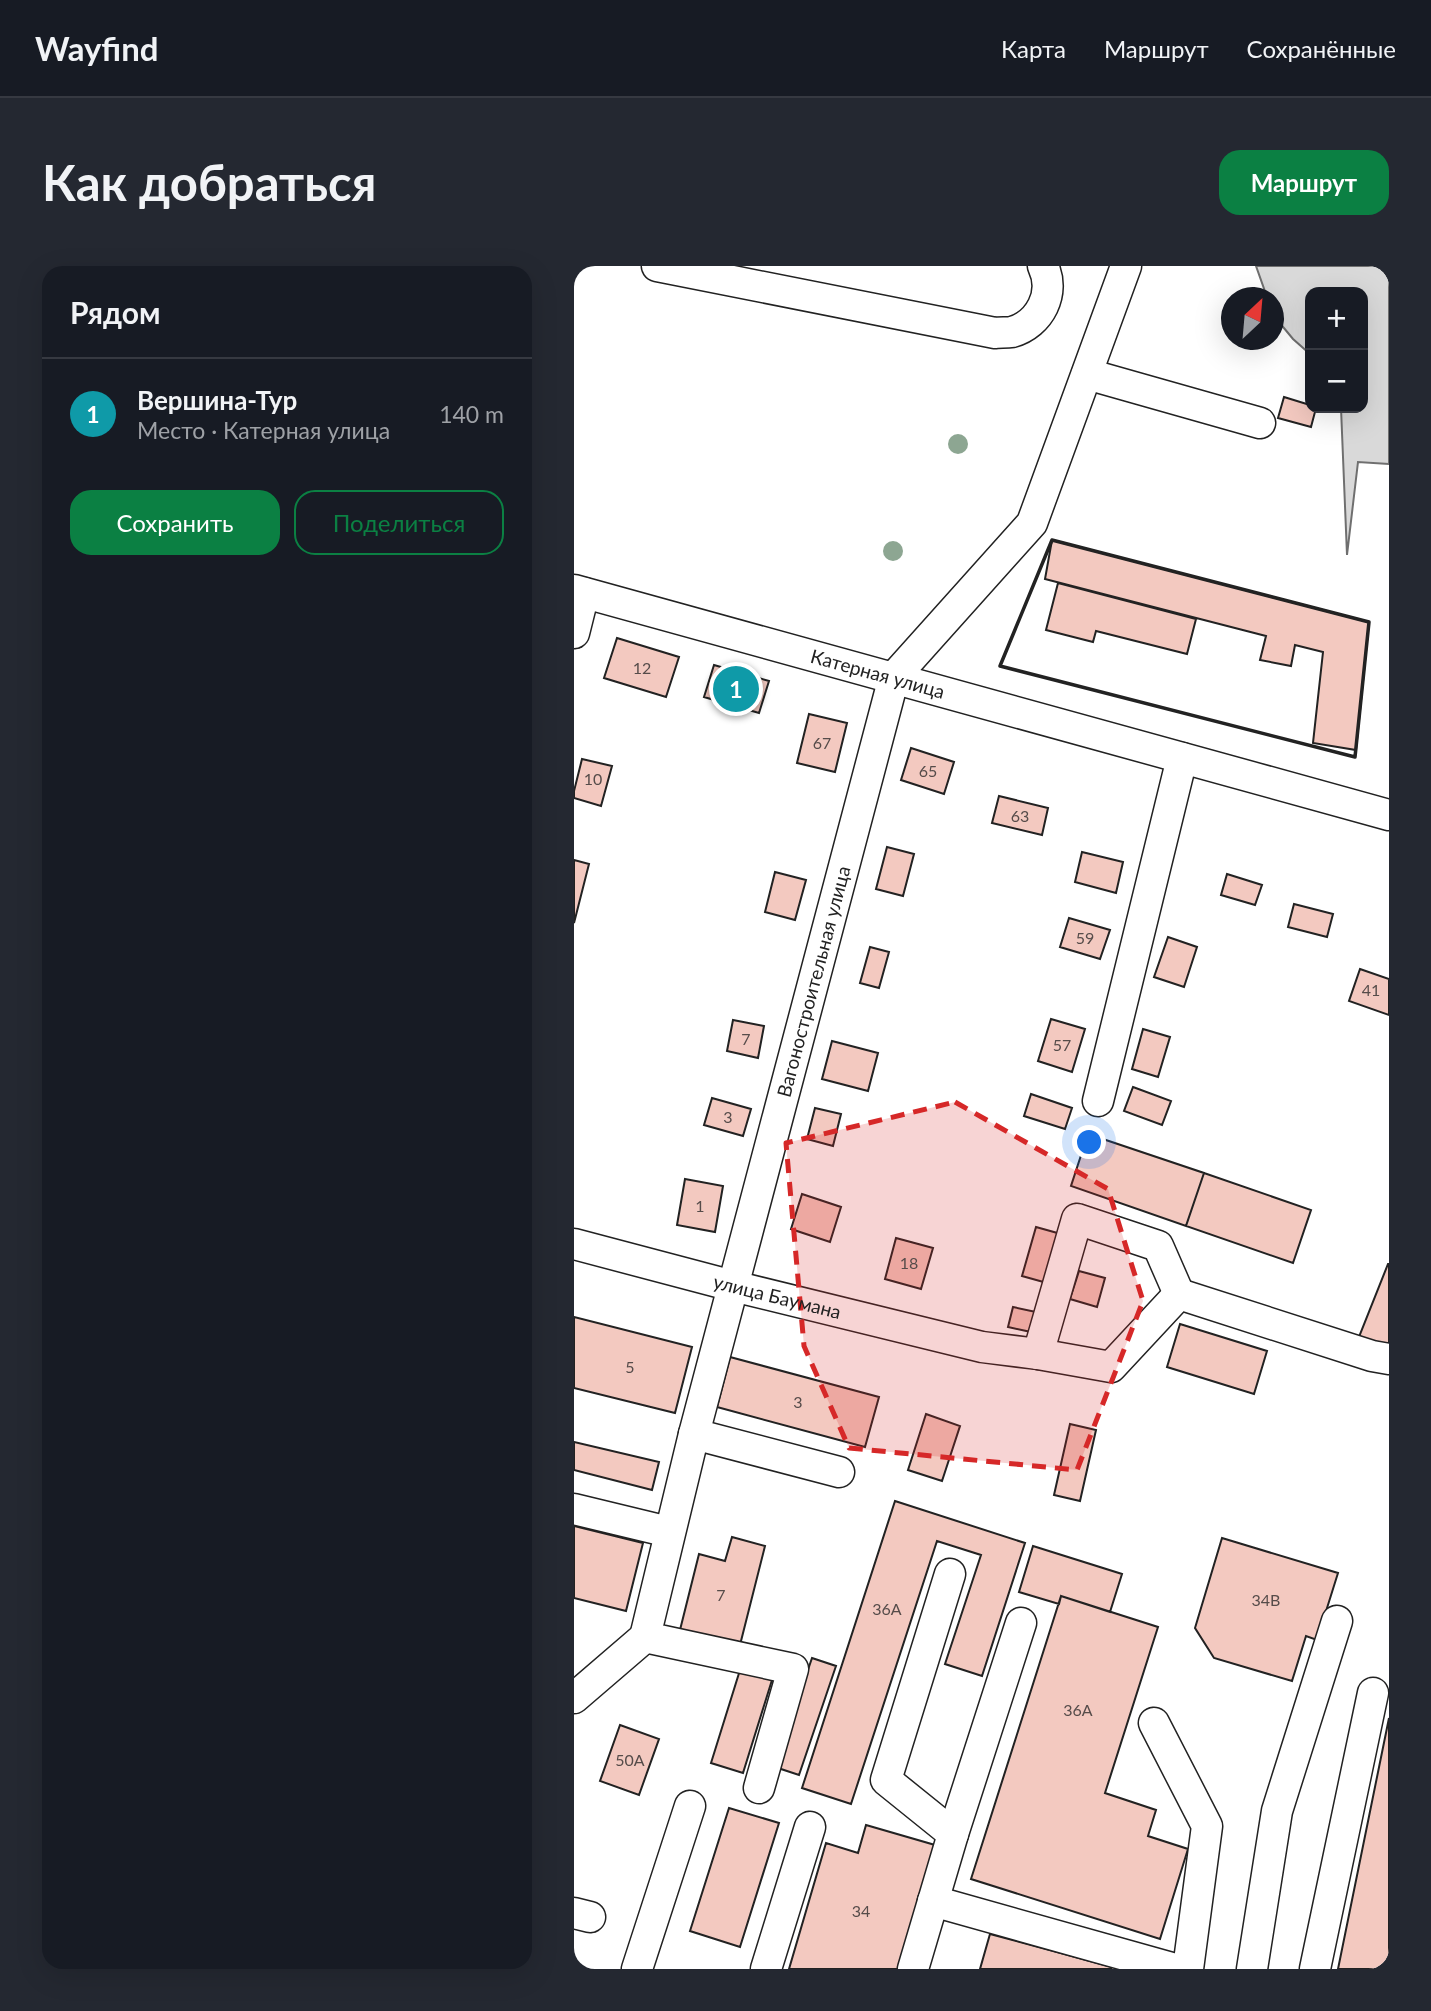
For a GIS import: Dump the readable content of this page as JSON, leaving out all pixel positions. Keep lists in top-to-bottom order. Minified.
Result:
{"streets":{"street":["Катерная улица","Вагоностроительная улица","улица Баумана"]},"crossings":[["Катерная улица","Вагоностроительная улица"],["Вагоностроительная улица","улица Баумана"]],"house_numbers":["12","67","65","10","63","59","41","7","57","3","1","18","5","3","7","34В","36А","36А","50А","34"],"north":"top right","page":{"header":"Wayfind","nav":["Карта","Маршрут","Сохранённые"],"buttons":["Маршрут",["Сохранить","Поделиться"]],"title":"Как добраться","heading":"Рядом","map_buttons":["+","−"],"list":[{"mark":"1","name":"Вершина-Тур","note":"Место · Катерная улица","value":"140 m"}],"pins":"1"}}
